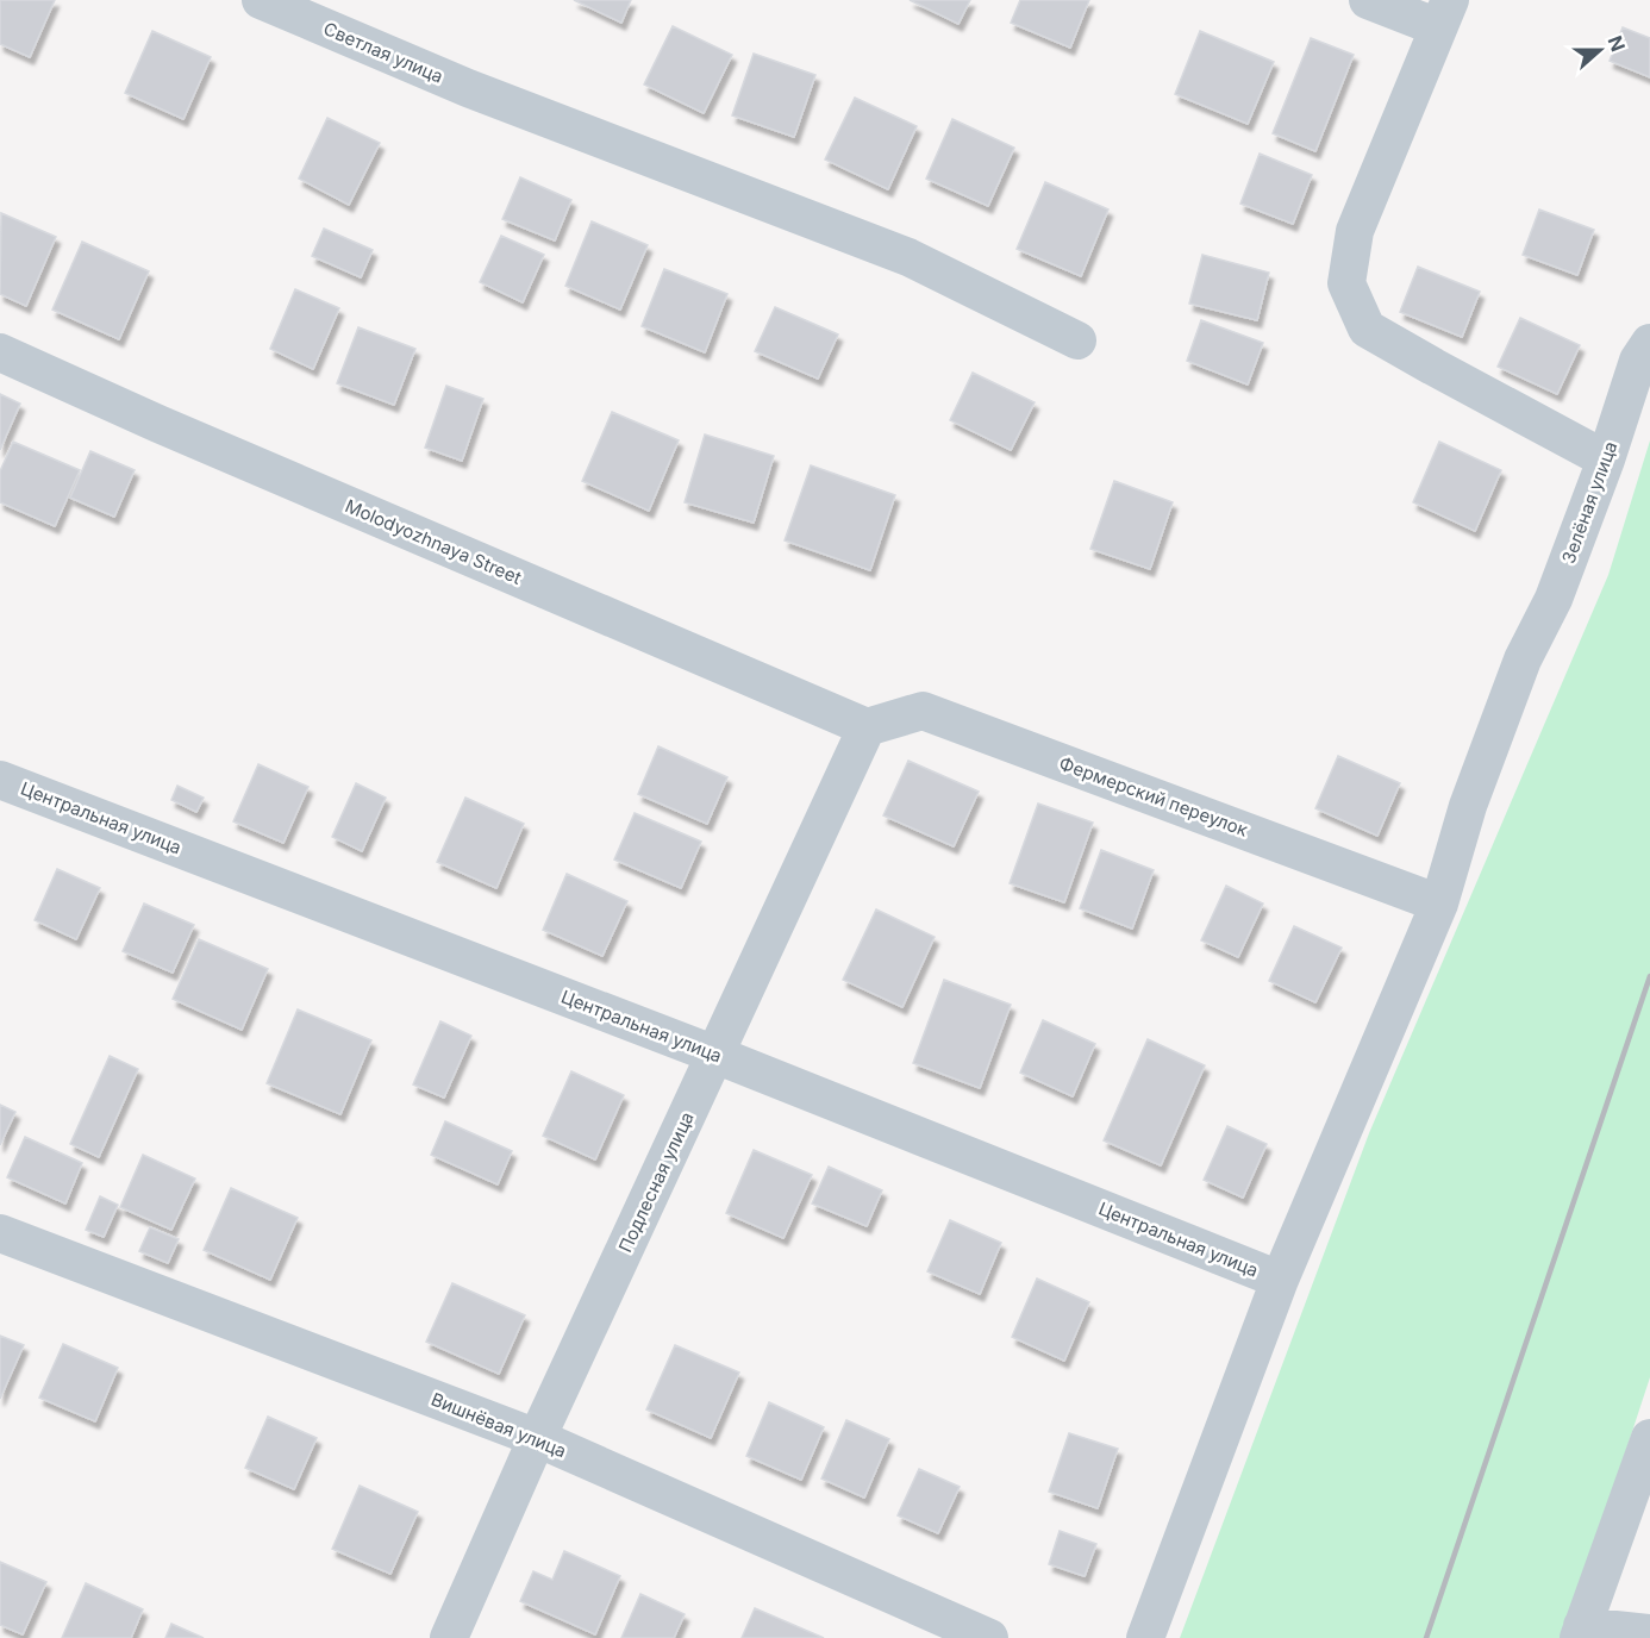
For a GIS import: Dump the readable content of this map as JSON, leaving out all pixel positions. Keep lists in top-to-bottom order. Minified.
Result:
{"streets":{"street":["Светлая улица","Зелёная улица","Molodyozhnaya Street","Фермерский переулок","Центральная улица","Подлесная улица","Вишнёвая улица"]},"crossings":[["Зелёная улица","Фермерский переулок"],["Зелёная улица","Центральная улица"],["Molodyozhnaya Street","Фермерский переулок"],["Molodyozhnaya Street","Подлесная улица"],["Фермерский переулок","Подлесная улица"],["Центральная улица","Подлесная улица"],["Подлесная улица","Вишнёвая улица"]],"north":"right"}
